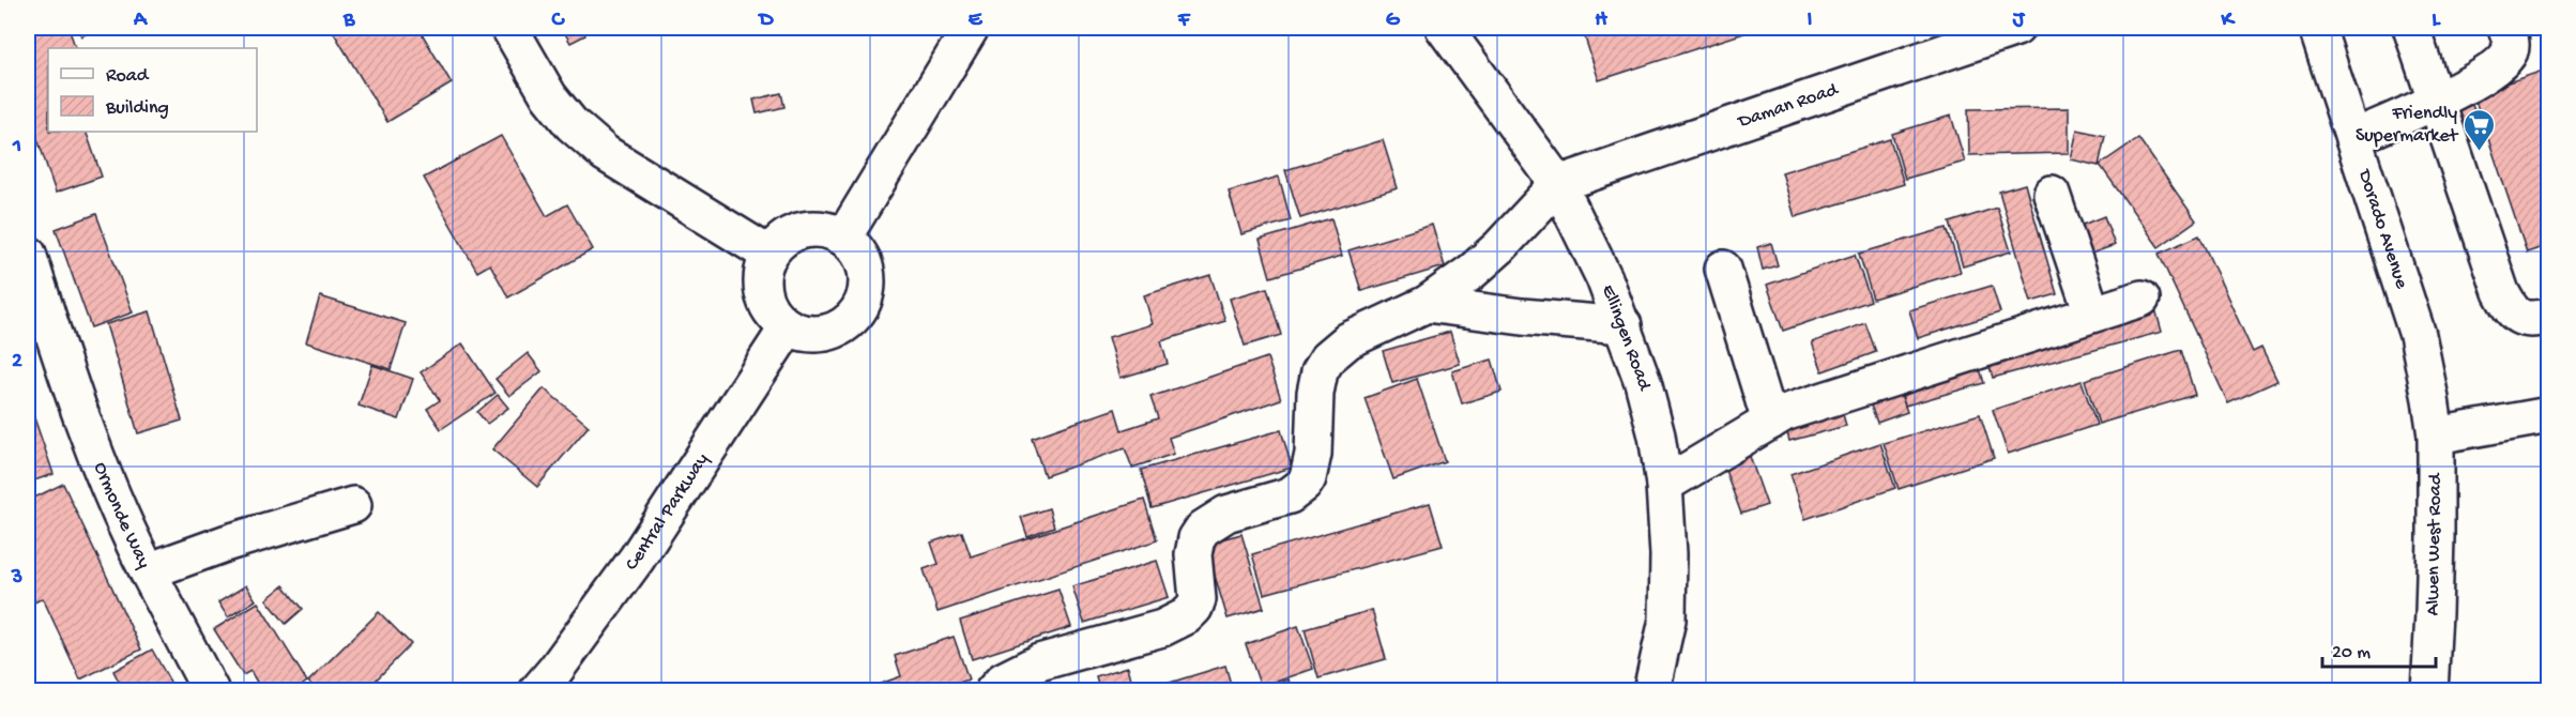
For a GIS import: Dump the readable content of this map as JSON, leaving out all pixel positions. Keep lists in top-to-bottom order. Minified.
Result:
{"streets":{"street":["Daman Road","Dorado Avenue","Ellingen Road","Central Parkway","Ormonde Way","Alwen West Road"]},"crossings":[["Daman Road","Ellingen Road"],["Dorado Avenue","Alwen West Road"]],"places":{"supermarket":["Friendly Supermarket"]},"legend":["Road","Building"],"scale_bar":"20 m","grid":{"columns":["A","B","C","D","E","F","G","H","I","J","K","L"],"rows":["1","2","3"]}}
